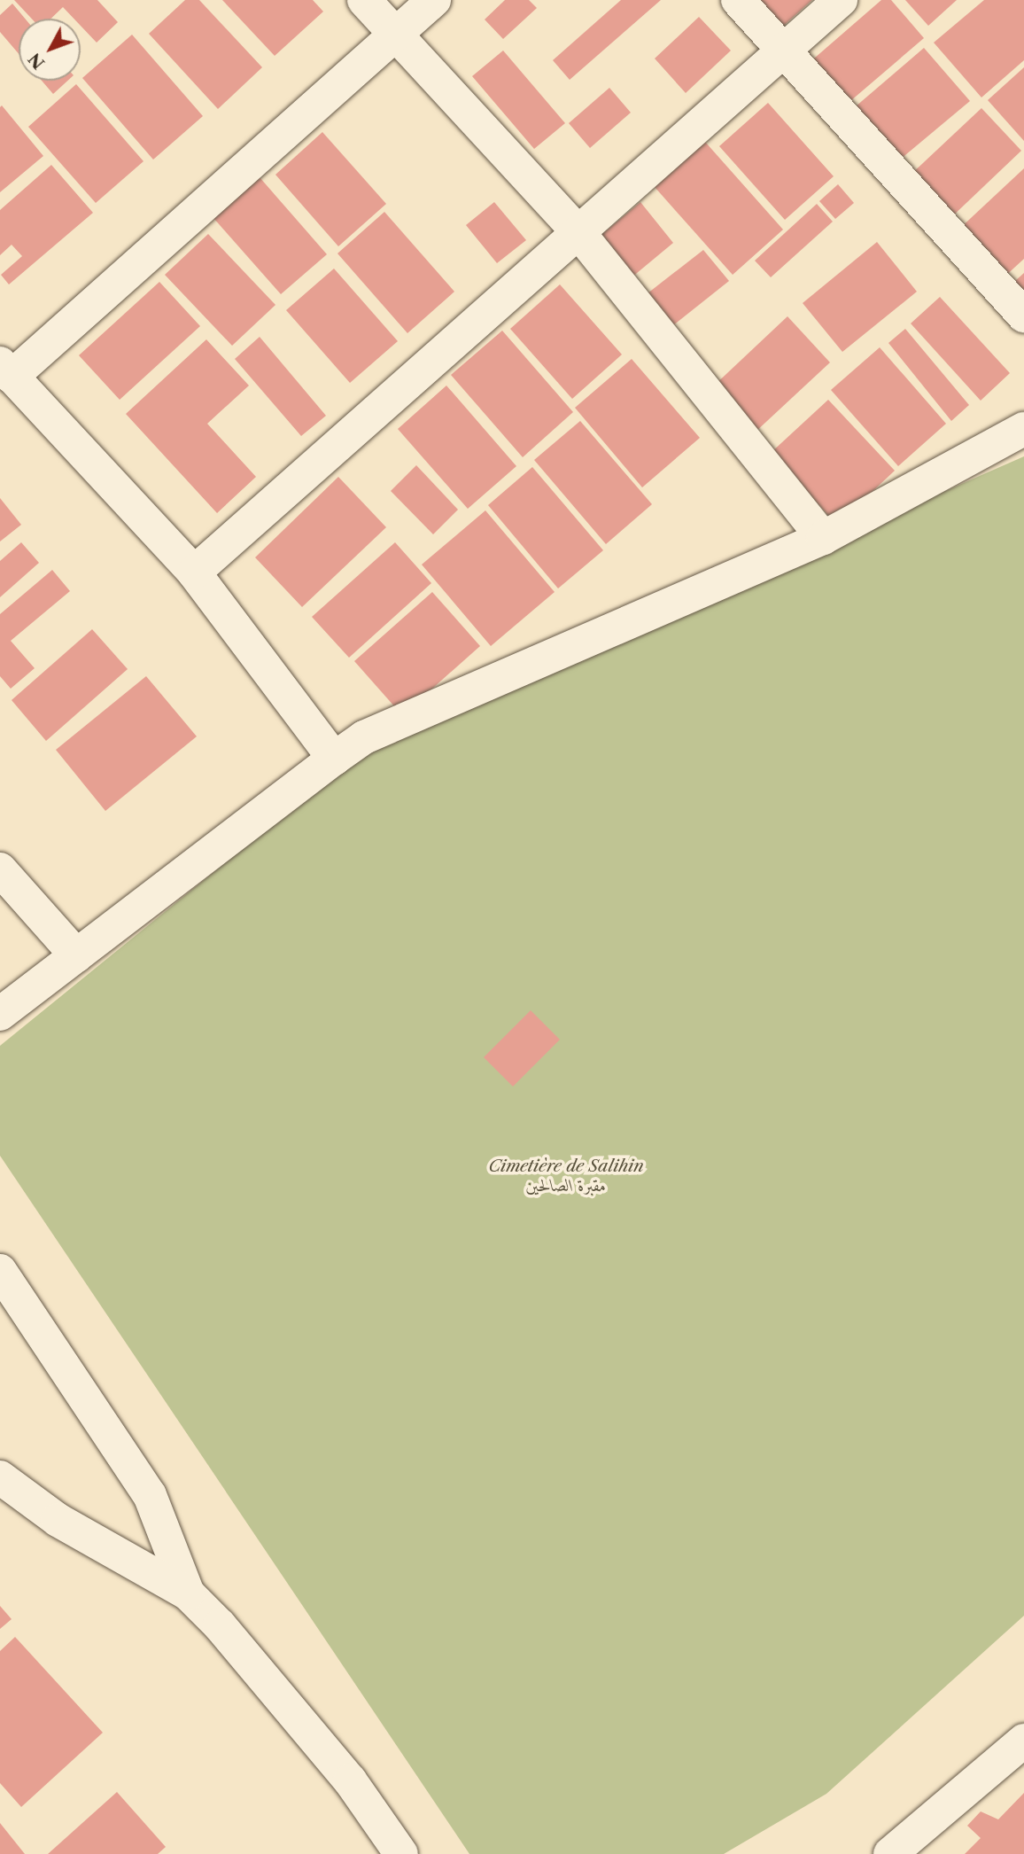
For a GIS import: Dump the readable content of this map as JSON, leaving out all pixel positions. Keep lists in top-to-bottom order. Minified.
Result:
{"parks":["Cimetière de Salihin مقبرة الصالحين"],"north":"bottom left"}
